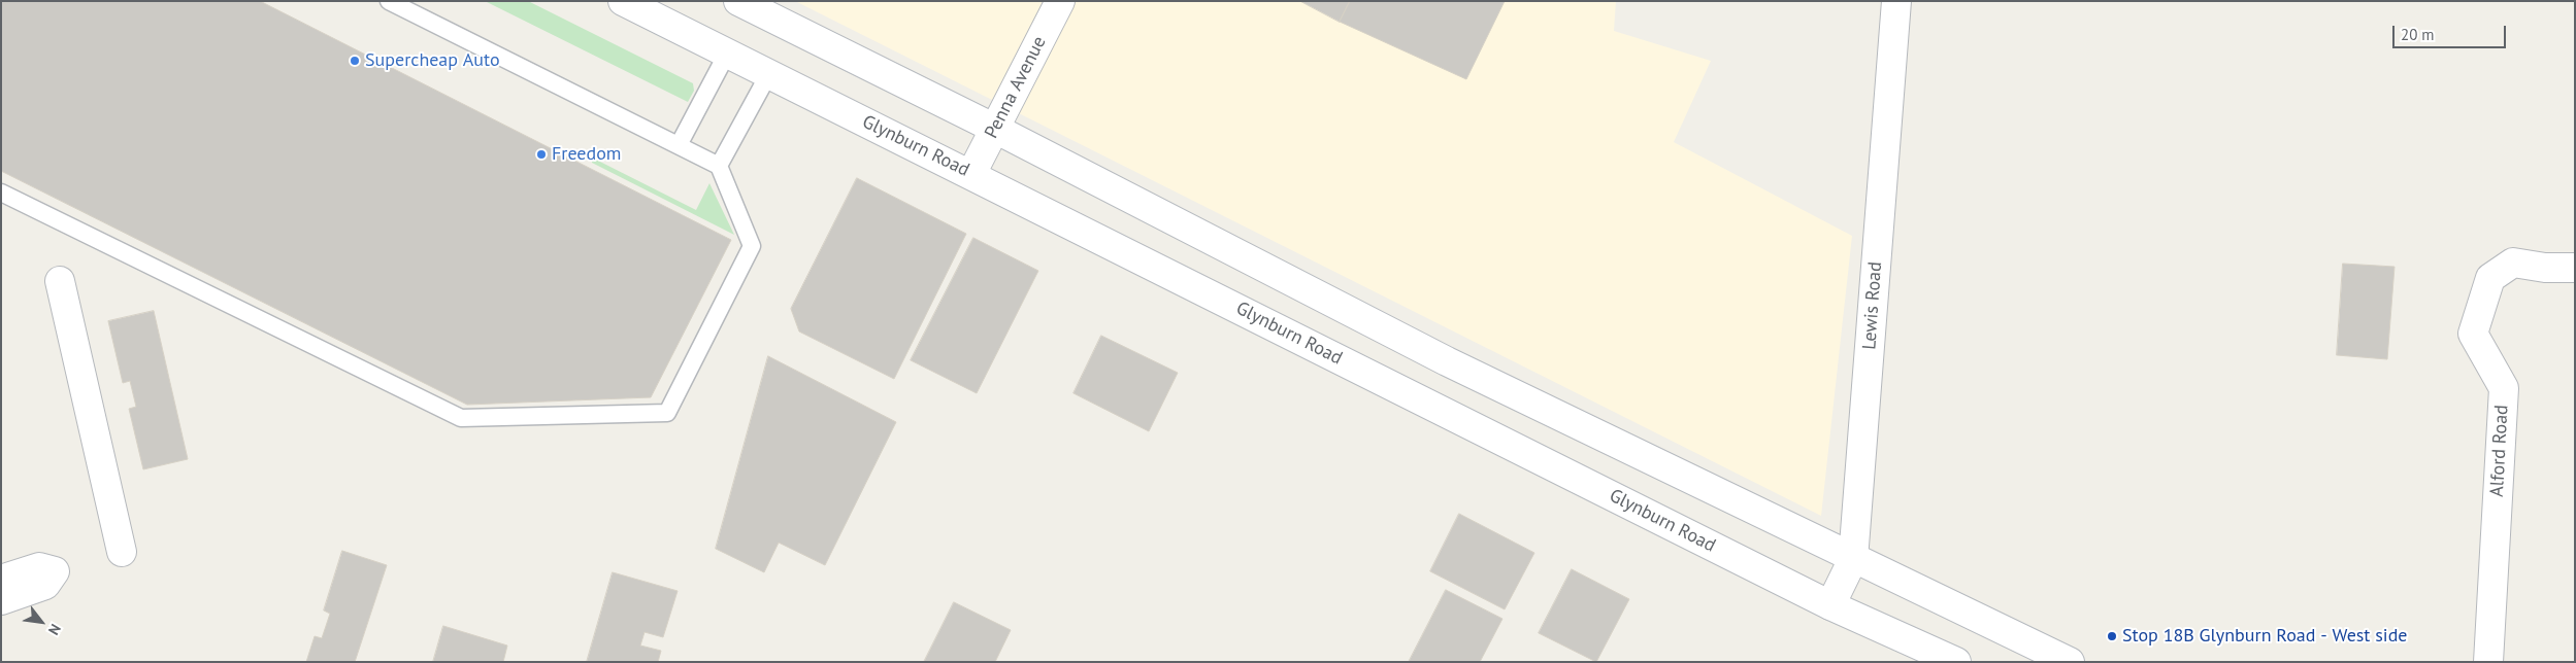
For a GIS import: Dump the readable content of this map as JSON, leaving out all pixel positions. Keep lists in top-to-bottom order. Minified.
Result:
{"streets":{"main road":["Penna Avenue","Glynburn Road","Lewis Road","Alford Road"]},"crossings":[["Penna Avenue","Glynburn Road"],["Glynburn Road","Lewis Road"]],"places":["Supercheap Auto","Freedom","Stop 18B Glynburn Road - West side"],"scale_bar":"20 m","north":"bottom right"}
